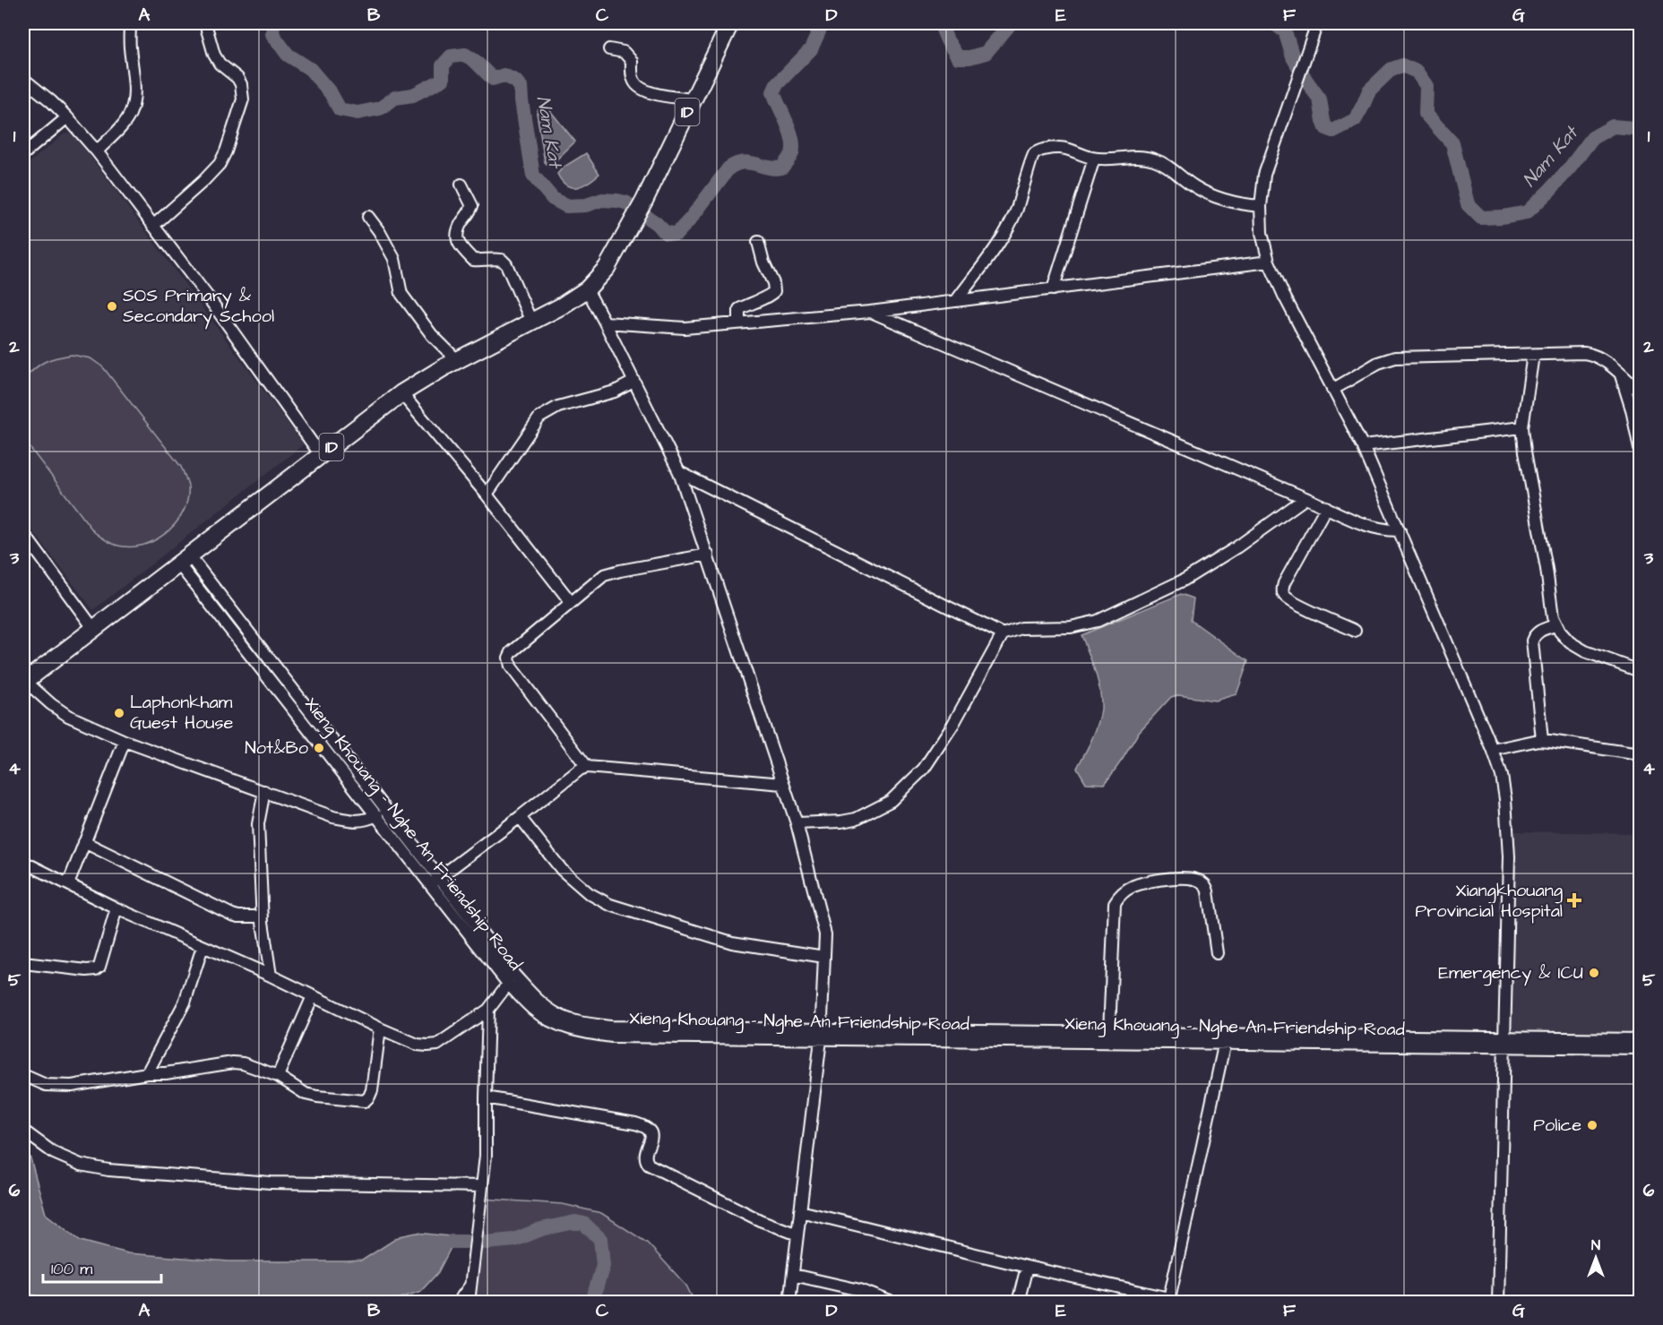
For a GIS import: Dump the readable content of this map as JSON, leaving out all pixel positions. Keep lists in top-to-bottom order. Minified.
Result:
{"streets":{"highway":["1D"],"street":["Xieng Khouang - Nghe An Friendship Road"]},"crossings":[["1D","Xieng Khouang - Nghe An Friendship Road"]],"water":["Nam Kat"],"places":{"other":["SOS Primary & Secondary School","Laphonkham Guest House","Not&Bo","Emergency & ICU","Police"],"health":["Xiangkhouang Provincial Hospital"]},"scale_bar":"100 m","north":"top","grid":{"columns":["A","B","C","D","E","F","G"],"rows":["1","2","3","4","5","6"]}}
